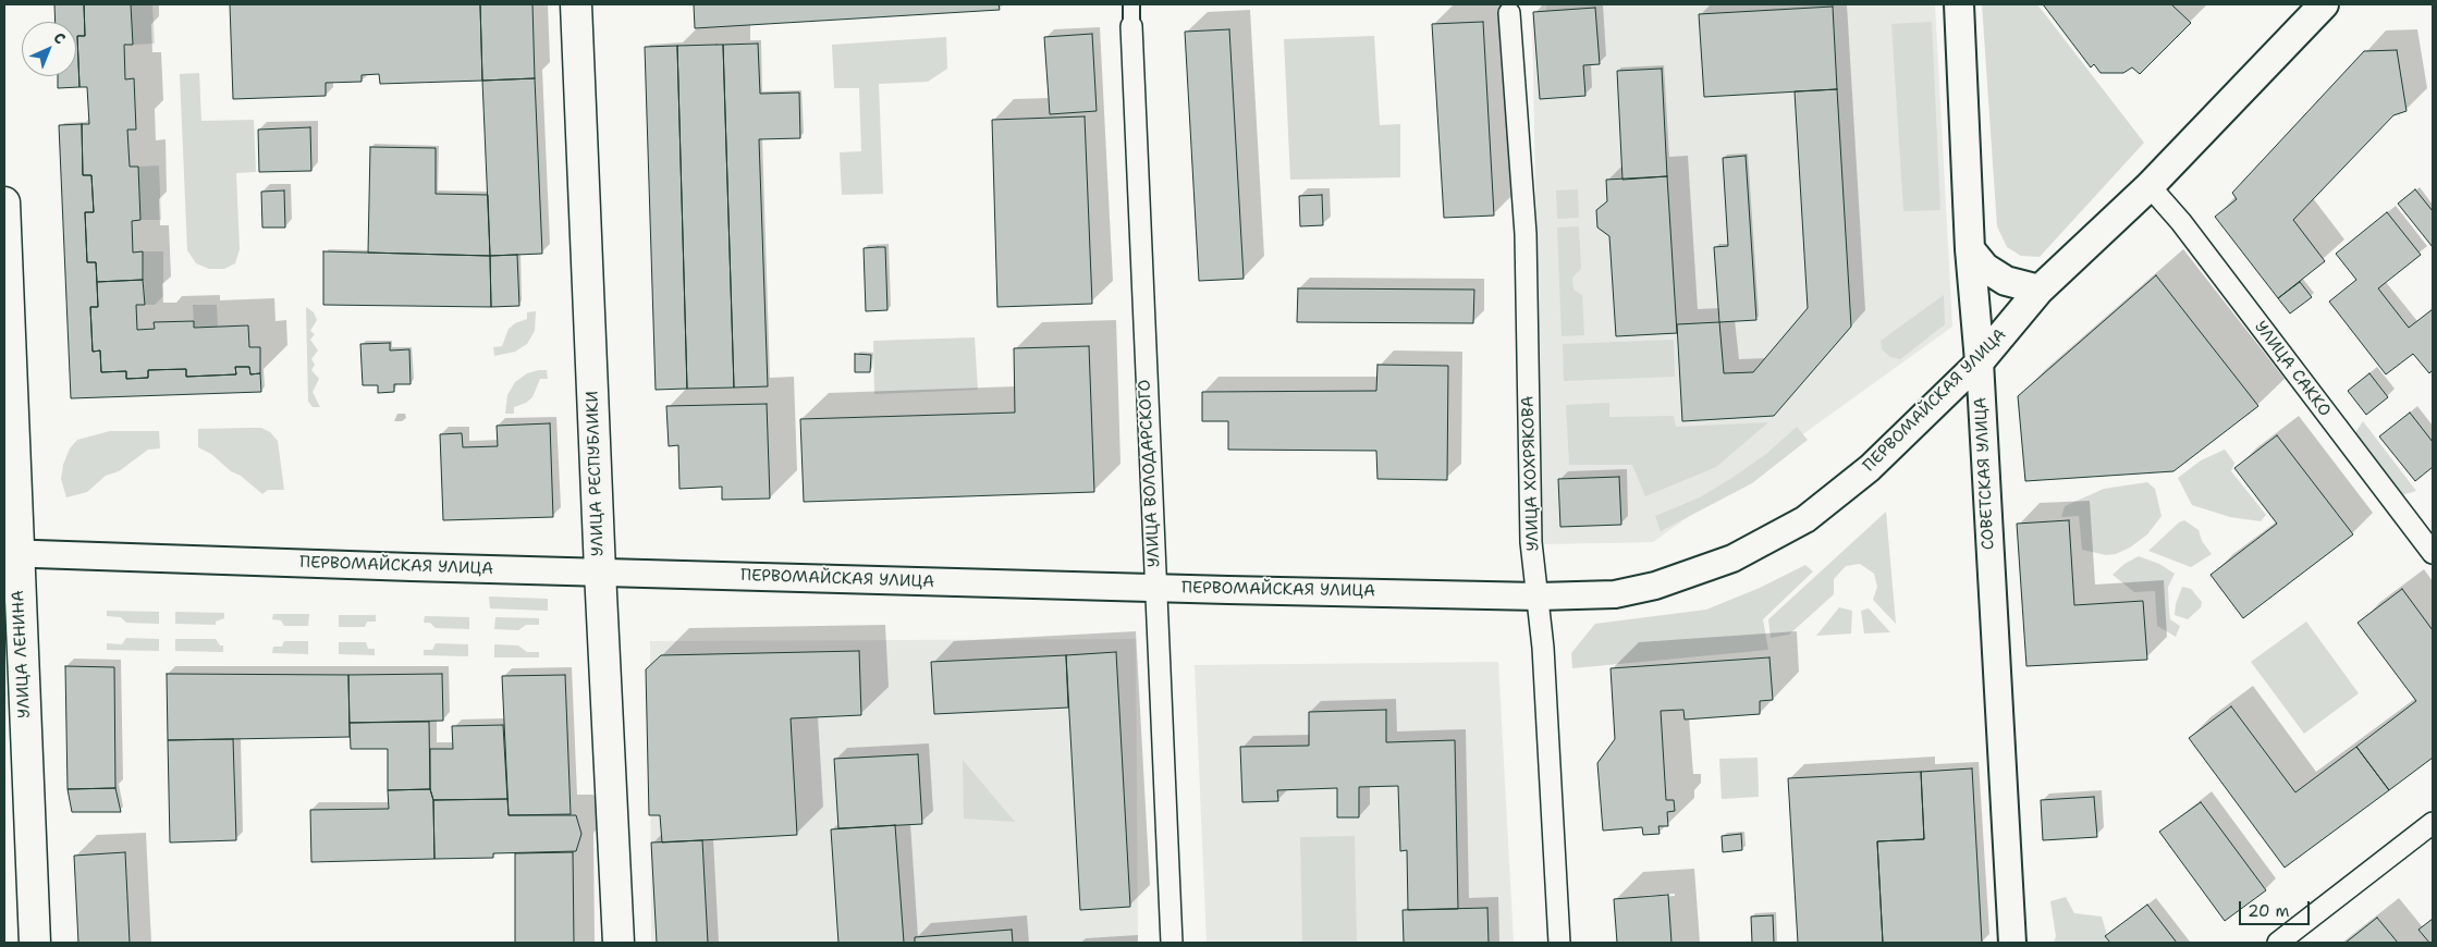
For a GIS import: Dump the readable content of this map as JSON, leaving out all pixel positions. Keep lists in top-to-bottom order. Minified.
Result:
{"streets":{"main road":["ПЕРВОМАЙСКАЯ УЛИЦА","УЛИЦА РЕСПУБЛИКИ","СОВЕТСКАЯ УЛИЦА","УЛИЦА ЛЕНИНА"],"street":["УЛИЦА САККО","УЛИЦА ВОЛОДАРСКОГО","УЛИЦА ХОХРЯКОВА"]},"crossings":[["УЛИЦА САККО","ПЕРВОМАЙСКАЯ УЛИЦА"],["ПЕРВОМАЙСКАЯ УЛИЦА","УЛИЦА РЕСПУБЛИКИ"],["ПЕРВОМАЙСКАЯ УЛИЦА","УЛИЦА ВОЛОДАРСКОГО"],["ПЕРВОМАЙСКАЯ УЛИЦА","УЛИЦА ХОХРЯКОВА"],["ПЕРВОМАЙСКАЯ УЛИЦА","СОВЕТСКАЯ УЛИЦА"],["ПЕРВОМАЙСКАЯ УЛИЦА","УЛИЦА ЛЕНИНА"]],"scale_bar":"20 m","north":"top right"}
